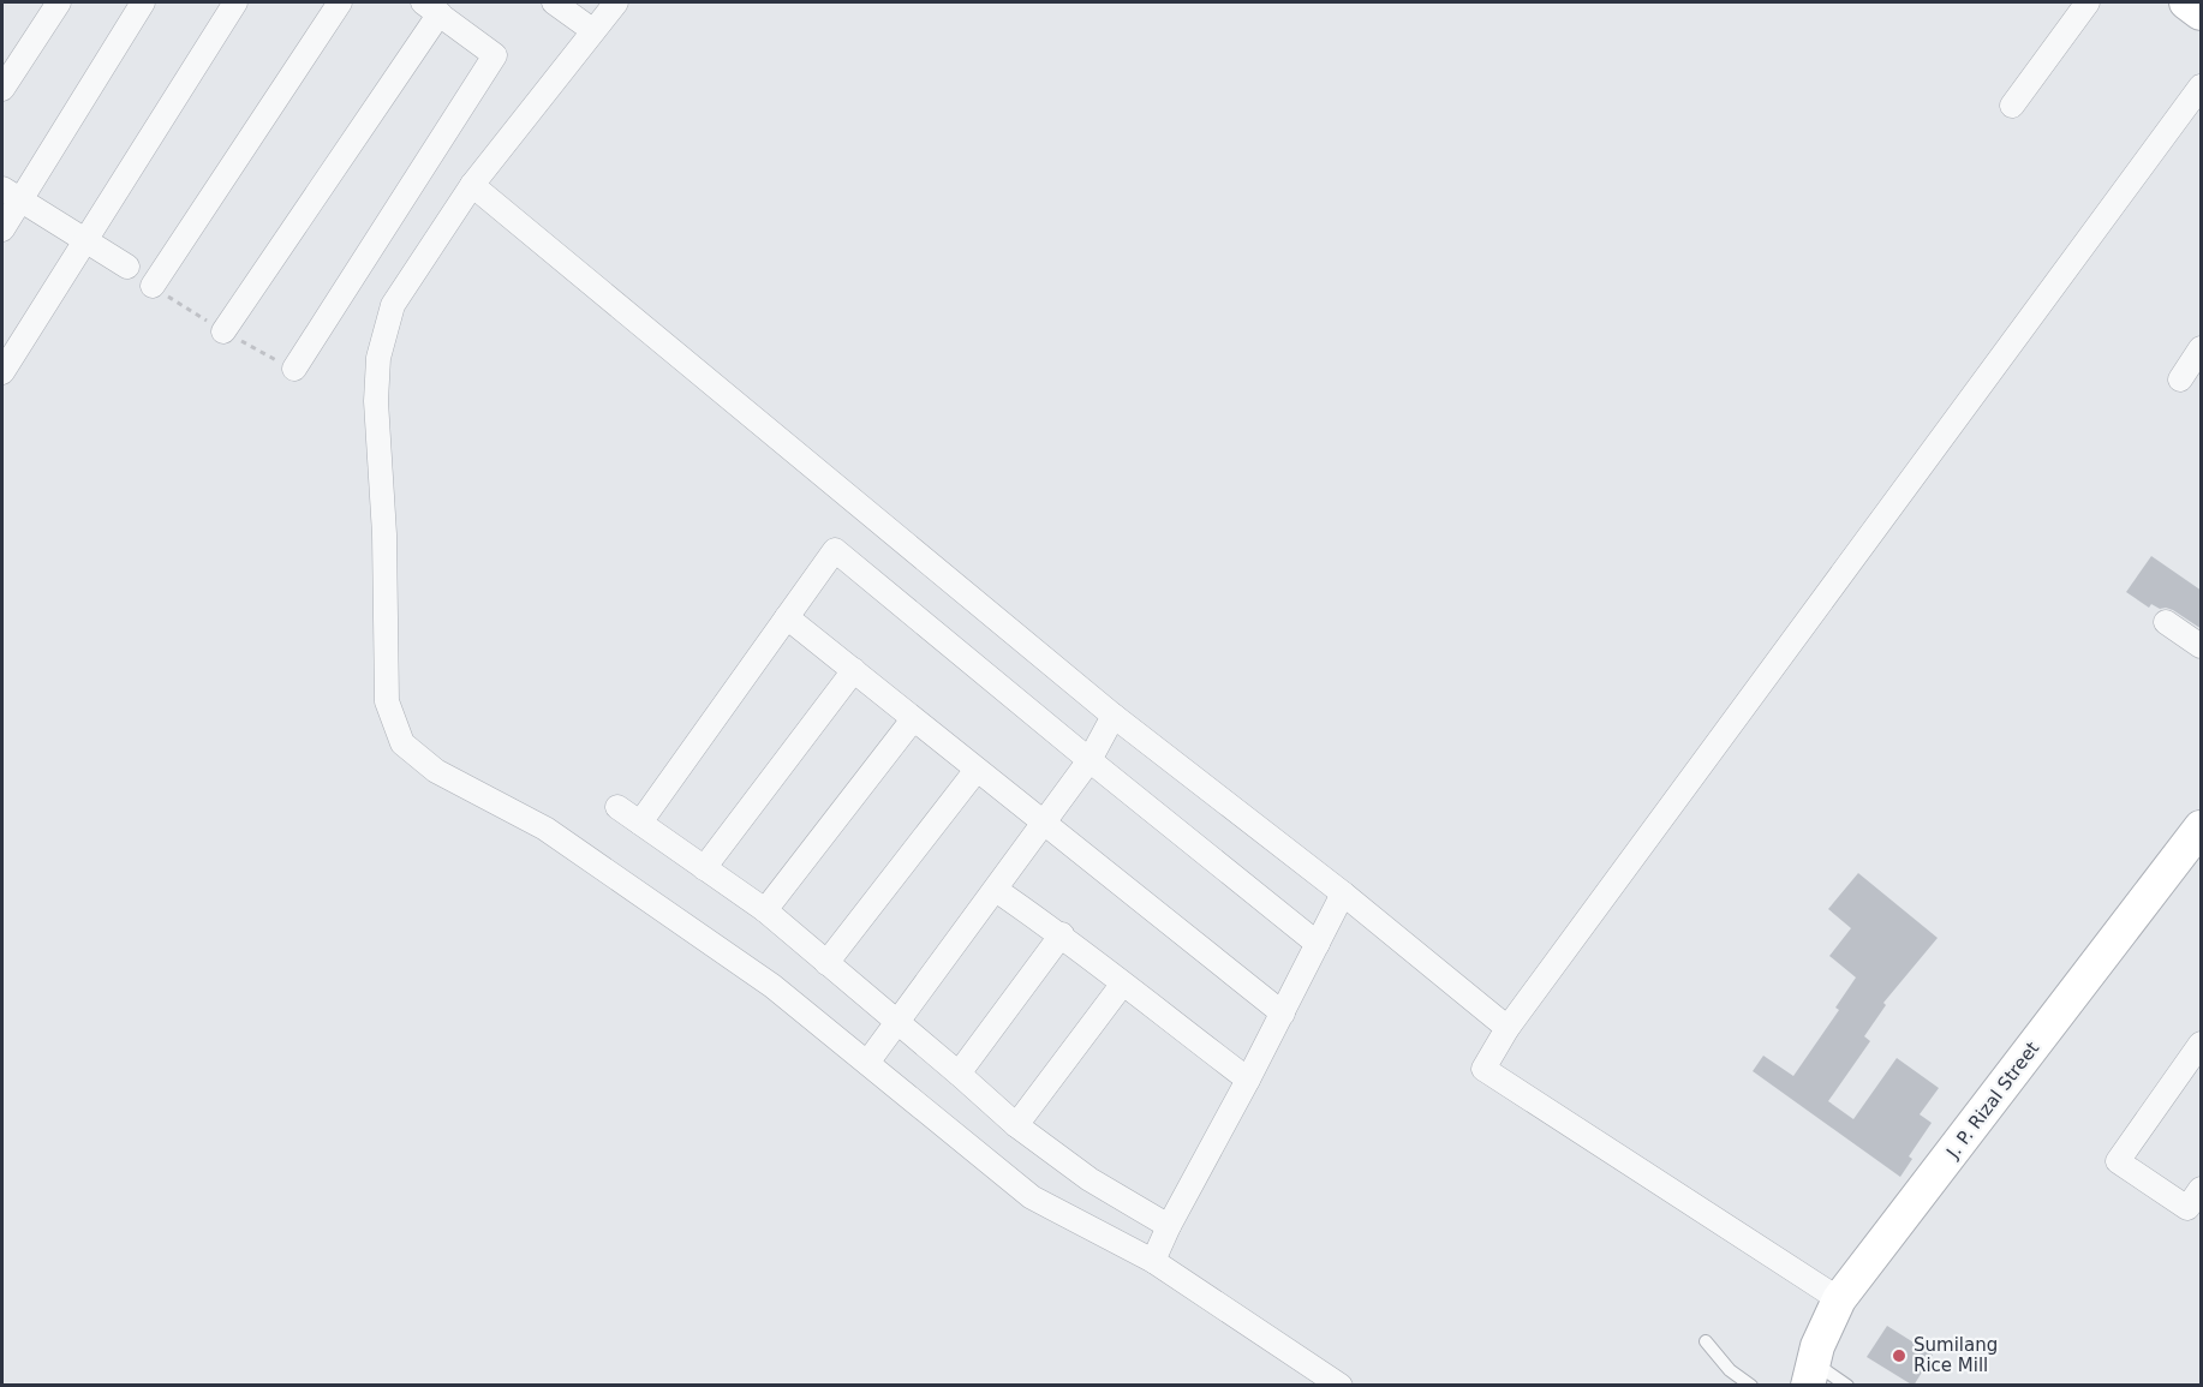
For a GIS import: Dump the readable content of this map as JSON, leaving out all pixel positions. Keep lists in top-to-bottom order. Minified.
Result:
{"streets":{"main road":["J. P. Rizal Street"]},"places":["Sumilang Rice Mill"]}
